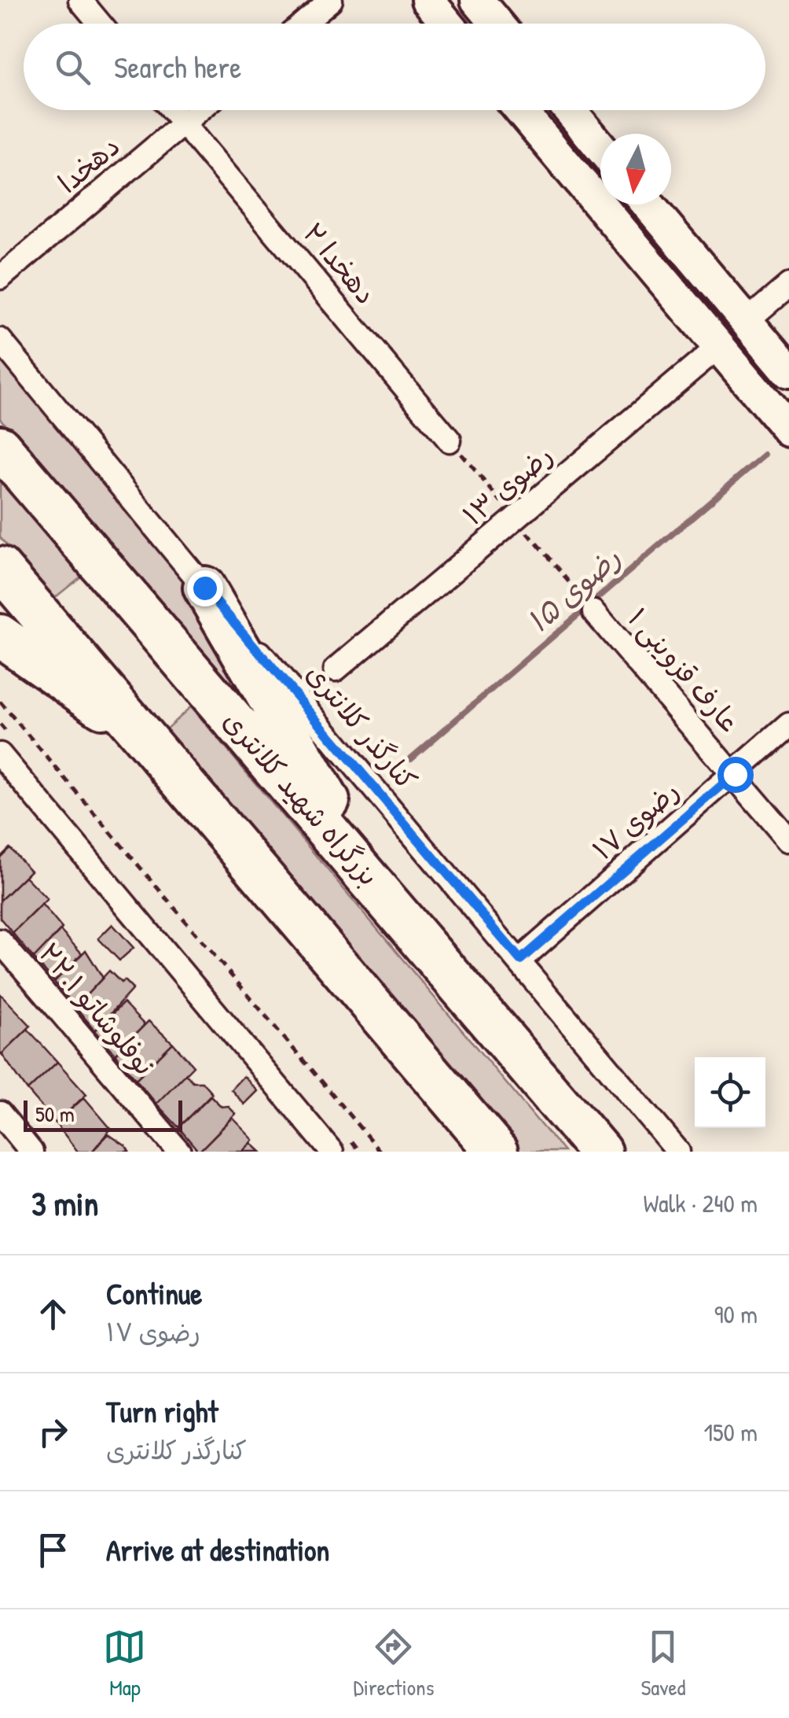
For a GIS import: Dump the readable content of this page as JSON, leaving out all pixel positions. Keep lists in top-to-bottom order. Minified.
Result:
{"streets":{"highway":["بزرگراه شهید کلانتری"],"street":["دهخدا","دهخدا ۲","رضوی ۱۳","عارف قزوینی ۱","کنارگذر کلانتری","رضوی ۱۷","نوفلوشاتو ۲۲.۱"]},"crossings":[["دهخدا","دهخدا ۲"],["عارف قزوینی ۱","رضوی ۱۷"],["کنارگذر کلانتری","رضوی ۱۷"]],"water":["رضوی ۱۵"],"scale_bar":"50 m","north":"bottom","page":{"search":"Search here","scale":"50 m","heading":["3 min","Walk · 240 m"],"list":[["Continue","رضوی ۱۷","90 m"],["Turn right","کنارگذر کلانتری","150 m"],"Arrive at destination"],"nav":["Map","Directions","Saved"]}}
